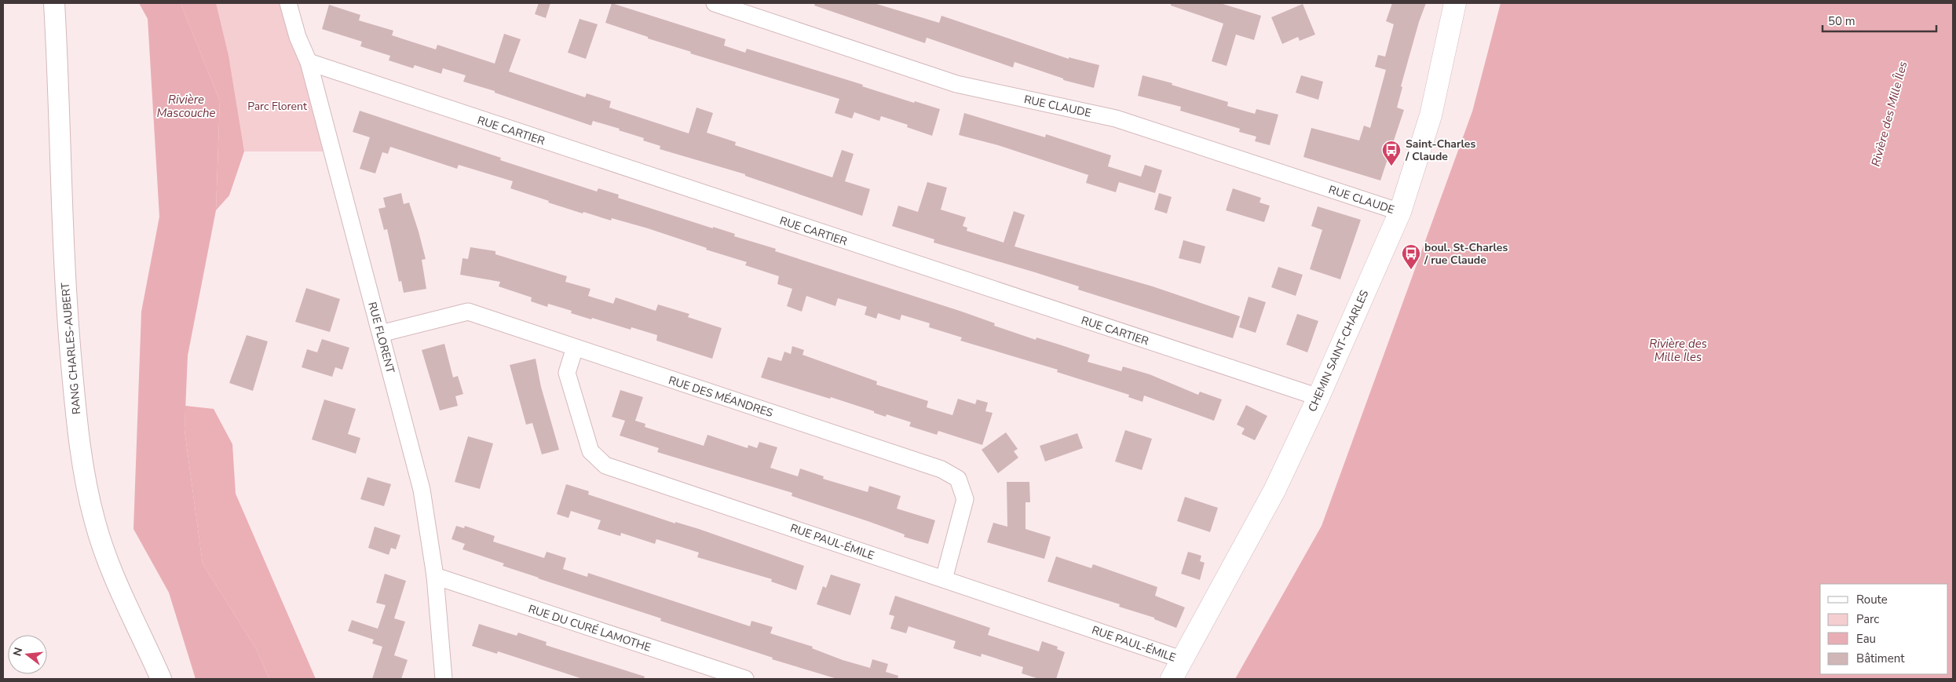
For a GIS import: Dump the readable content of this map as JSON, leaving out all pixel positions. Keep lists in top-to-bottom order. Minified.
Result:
{"streets":{"main road":["CHEMIN SAINT-CHARLES"],"street":["RUE CLAUDE","RUE CARTIER","RUE FLORENT","RANG CHARLES-AUBERT","RUE DES MÉANDRES","RUE PAUL-ÉMILE","RUE DU CURÉ LAMOTHE"]},"crossings":[["RUE CLAUDE","CHEMIN SAINT-CHARLES"],["RUE CARTIER","RUE FLORENT"],["RUE CARTIER","CHEMIN SAINT-CHARLES"],["RUE FLORENT","RUE DES MÉANDRES"],["RUE FLORENT","RUE DU CURÉ LAMOTHE"],["CHEMIN SAINT-CHARLES","RUE PAUL-ÉMILE"],["RUE DES MÉANDRES","RUE PAUL-ÉMILE"]],"water":["Rivière Mascouche","Rivière des Mille Îles"],"parks":["Parc Florent"],"places":{"bus stop":["Saint-Charles / Claude","boul. St-Charles / rue Claude"]},"legend":["Route","Parc","Eau","Bâtiment"],"scale_bar":"50 m","north":"left"}
